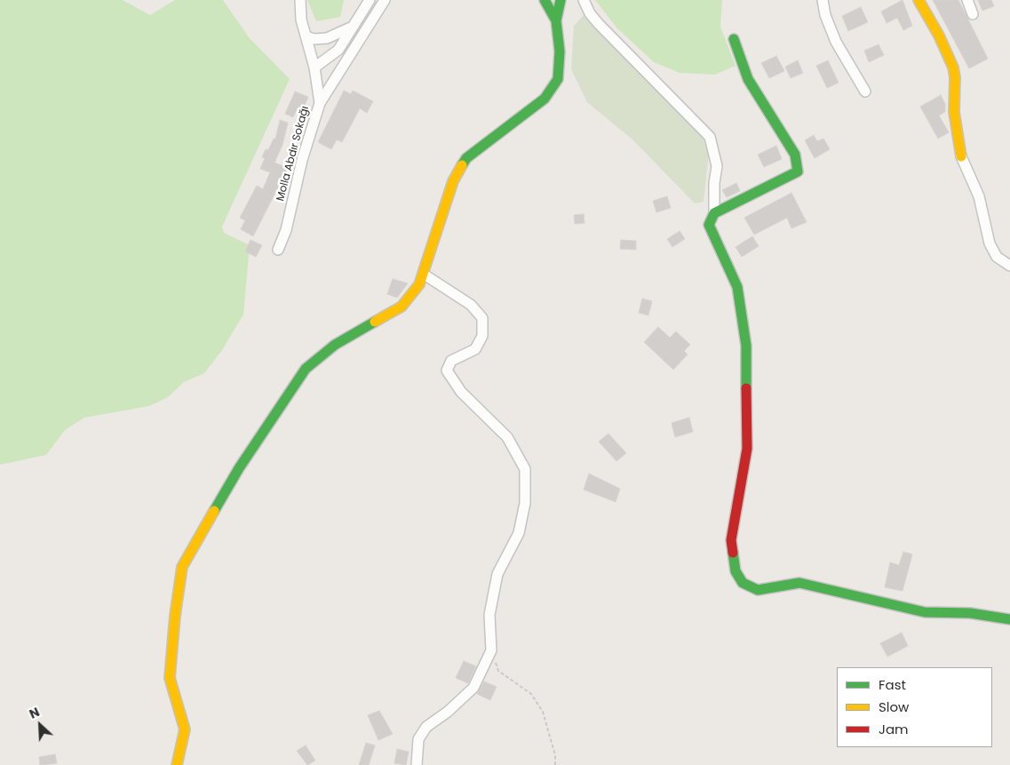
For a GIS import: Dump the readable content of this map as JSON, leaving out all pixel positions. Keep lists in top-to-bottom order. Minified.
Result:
{"streets":{"street":["Molla Abdır Sokağı"]},"legend":["Fast","Slow","Jam"],"north":"top left"}
